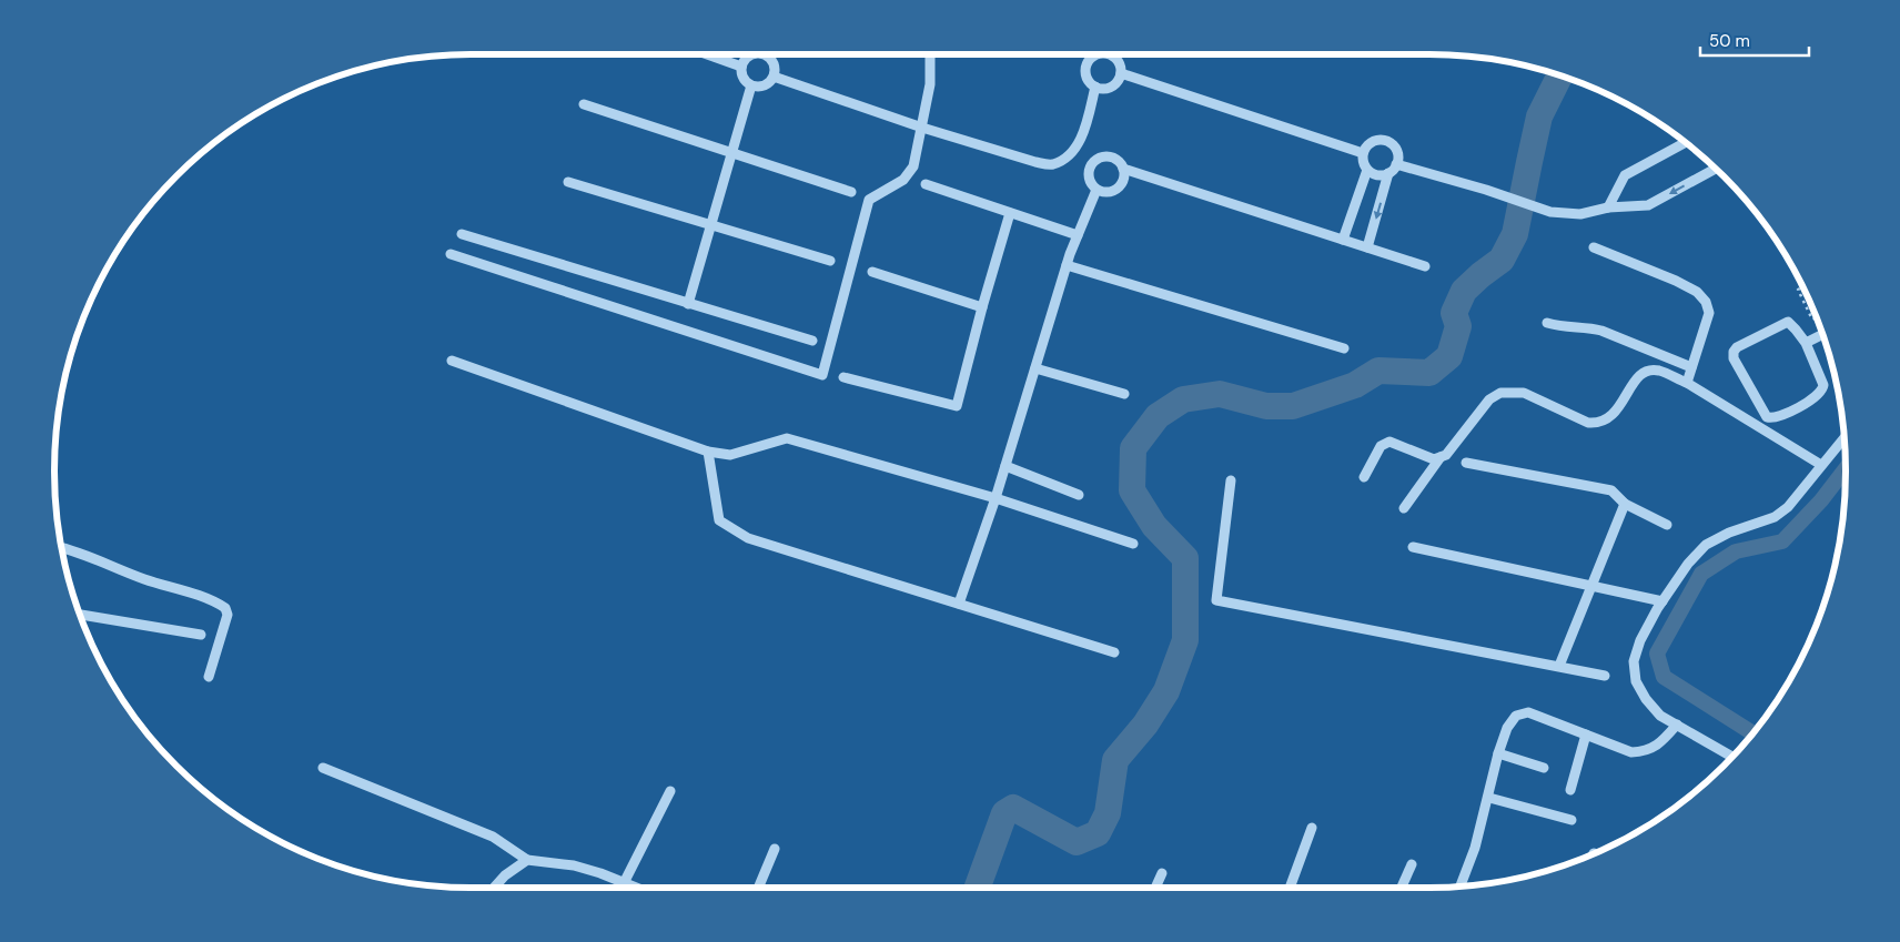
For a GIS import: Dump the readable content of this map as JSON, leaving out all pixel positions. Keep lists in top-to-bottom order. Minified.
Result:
{"scale_bar":"50 m"}
